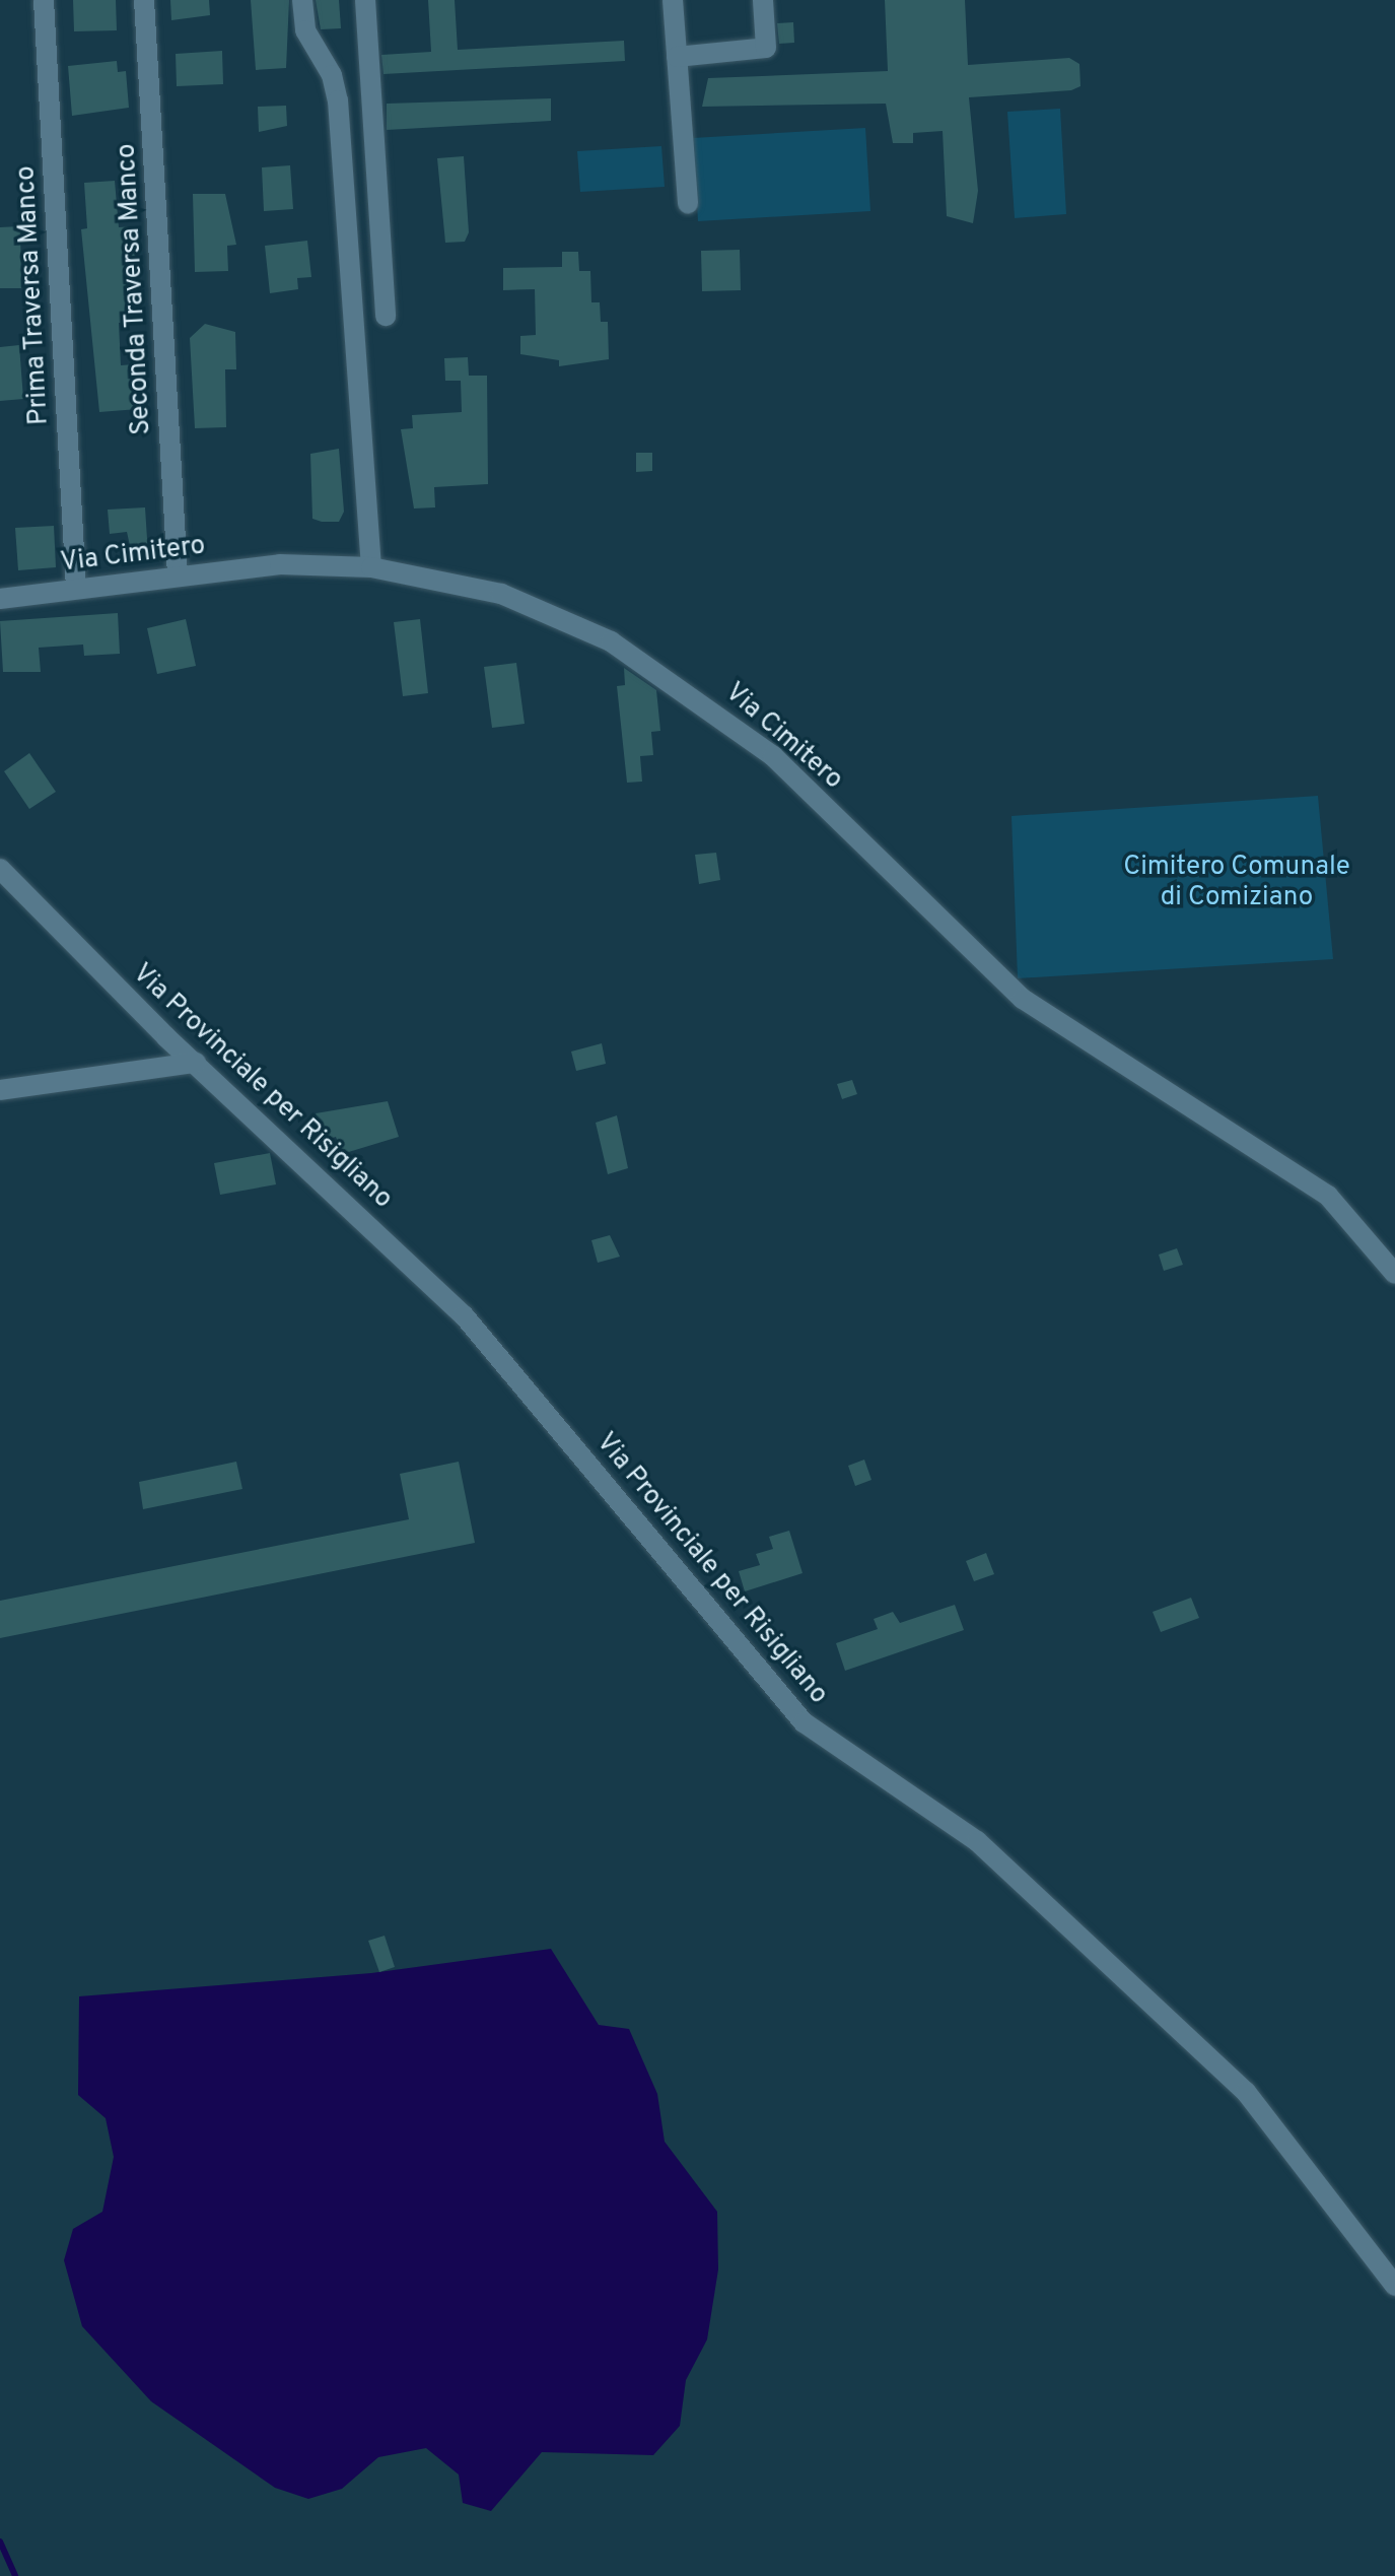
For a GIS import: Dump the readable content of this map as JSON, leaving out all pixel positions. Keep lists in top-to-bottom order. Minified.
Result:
{"streets":{"street":["Seconda Traversa Manco","Prima Traversa Manco","Via Cimitero","Via Provinciale per Risigliano"]},"crossings":[["Seconda Traversa Manco","Via Cimitero"],["Prima Traversa Manco","Via Cimitero"]],"parks":["Cimitero Comunale di Comiziano"]}
